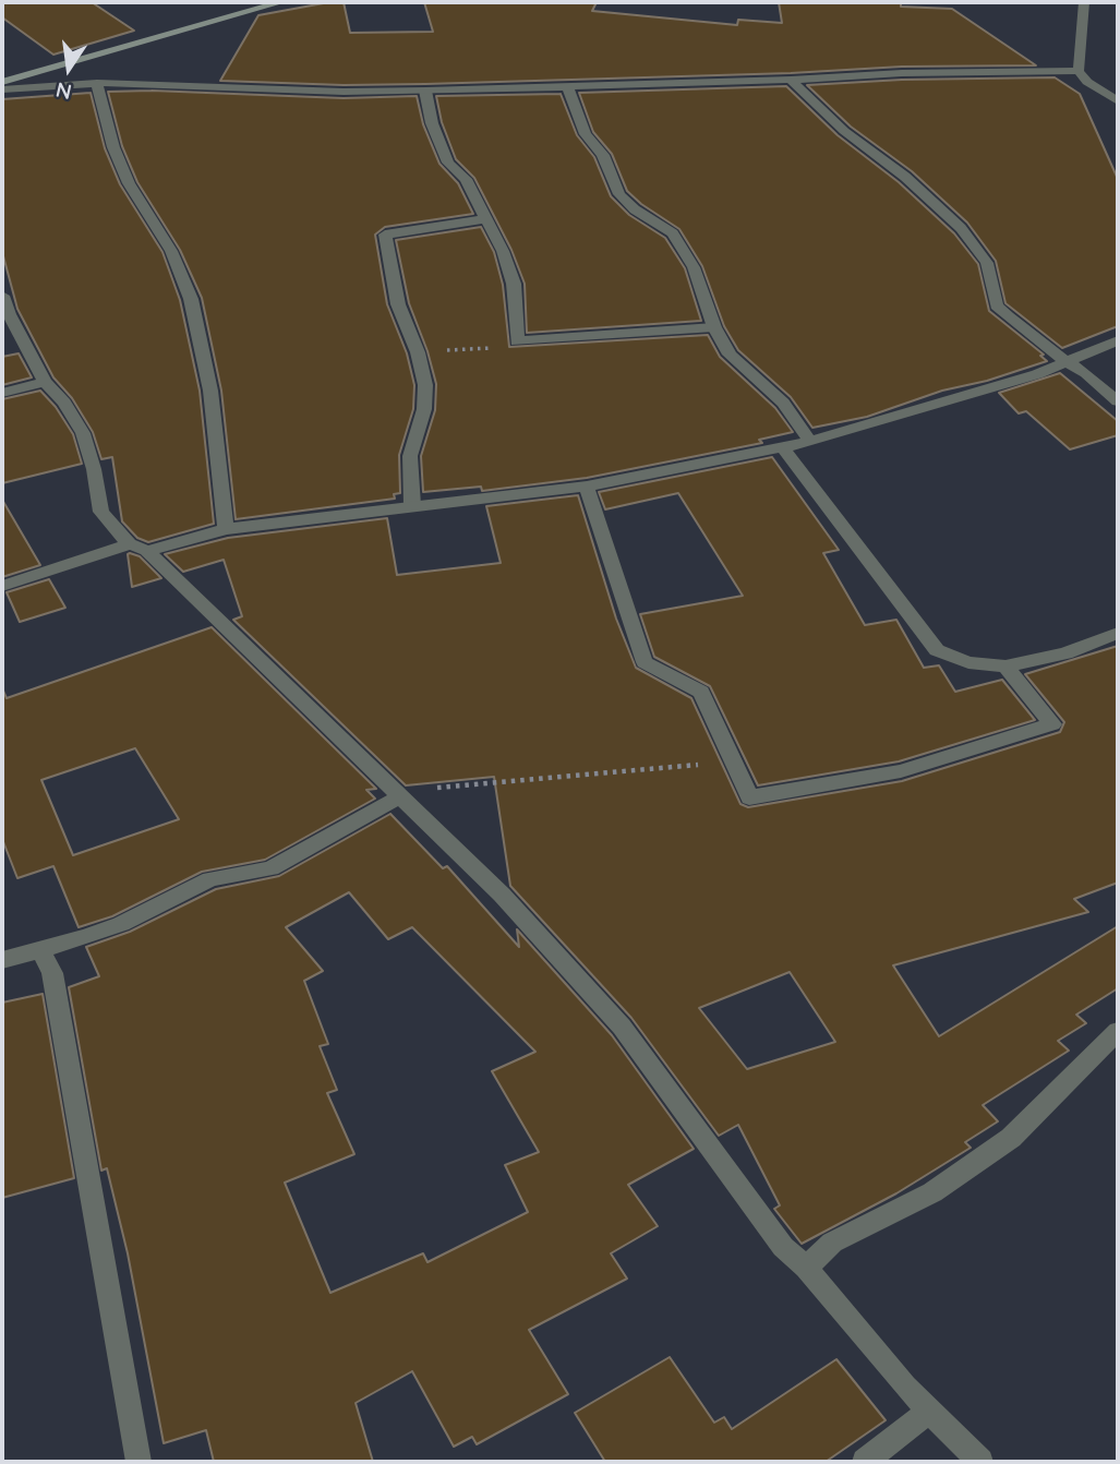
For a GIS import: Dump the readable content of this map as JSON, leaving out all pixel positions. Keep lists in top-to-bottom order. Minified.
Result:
{"north":"bottom"}
